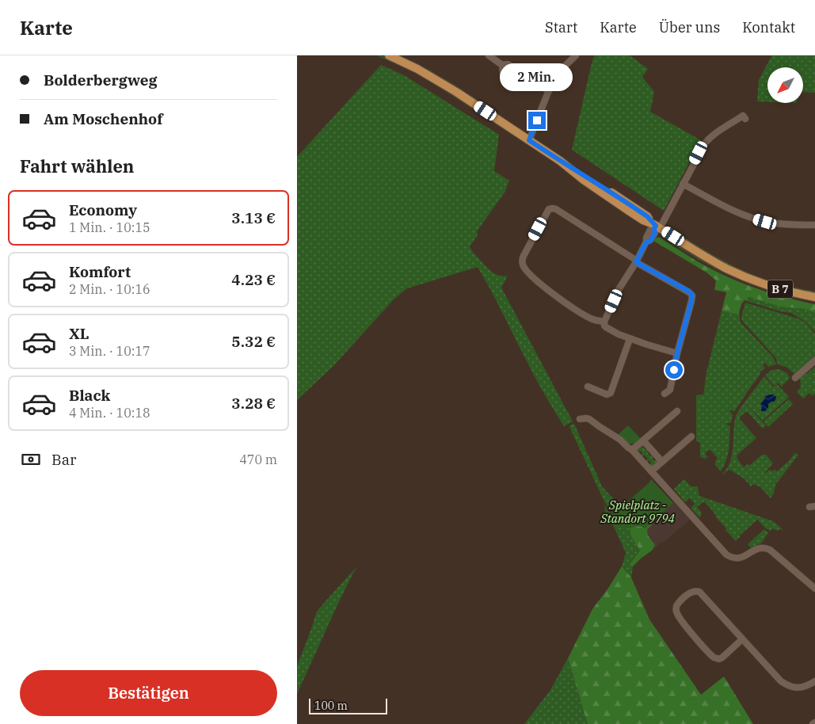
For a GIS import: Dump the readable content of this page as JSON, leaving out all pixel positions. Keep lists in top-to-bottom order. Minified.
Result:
{"streets":{"main road":["B 7"]},"parks":["Spielplatz - Standort 9794"],"scale_bar":"100 m","north":"bottom left","page":{"header":"Karte","nav":["Start","Karte","Über uns","Kontakt"],"banner":["Bolderbergweg","Am Moschenhof"],"bubble":"2 Min.","heading":"Fahrt wählen","list":[{"name":"Economy","note":"1 Min. · 10:15","value":"3.13 €"},{"name":"Komfort","note":"2 Min. · 10:16","value":"4.23 €"},{"name":"XL","note":"3 Min. · 10:17","value":"5.32 €"},{"name":"Black","note":"4 Min. · 10:18","value":"3.28 €"}],"pay":["Bar","470 m"],"buttons":"Bestätigen","scale":"100 m"}}
